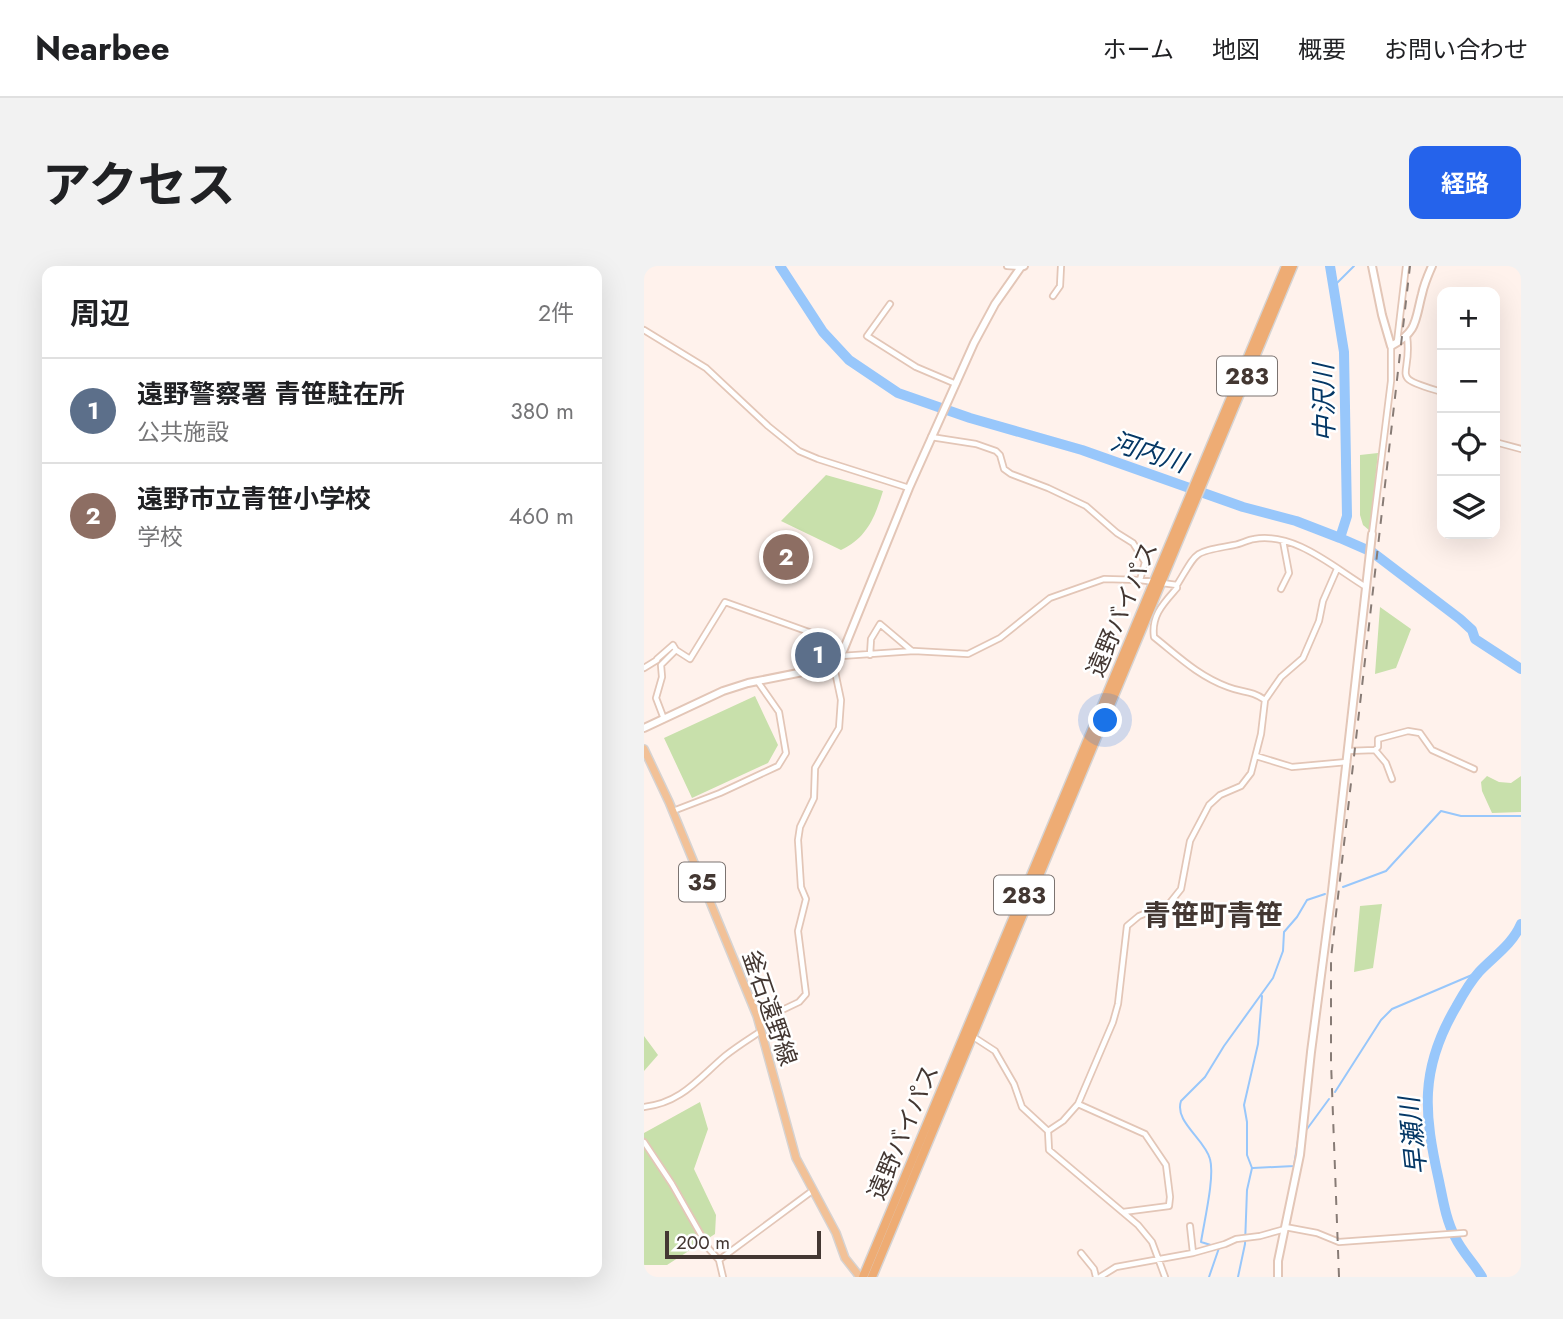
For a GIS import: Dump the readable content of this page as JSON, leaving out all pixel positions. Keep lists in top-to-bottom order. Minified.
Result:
{"streets":{"highway":["283","遠野バイパス"],"main road":["35","釜石遠野線"]},"crossings":[["遠野バイパス","釜石遠野線"]],"districts":["青笹町青笹"],"water":["中沢川","河内川","早瀬川"],"scale_bar":"200 m","page":{"header":"Nearbee","nav":["ホーム","地図","概要","お問い合わせ"],"title":"アクセス","buttons":"経路","heading":["周辺","2件"],"map_buttons":["+","−"],"list":[{"mark":"1","name":"遠野警察署 青笹駐在所","note":"公共施設","value":"380 m"},{"mark":"2","name":"遠野市立青笹小学校","note":"学校","value":"460 m"}],"pins":["2","1"],"scale":"200 m"}}
